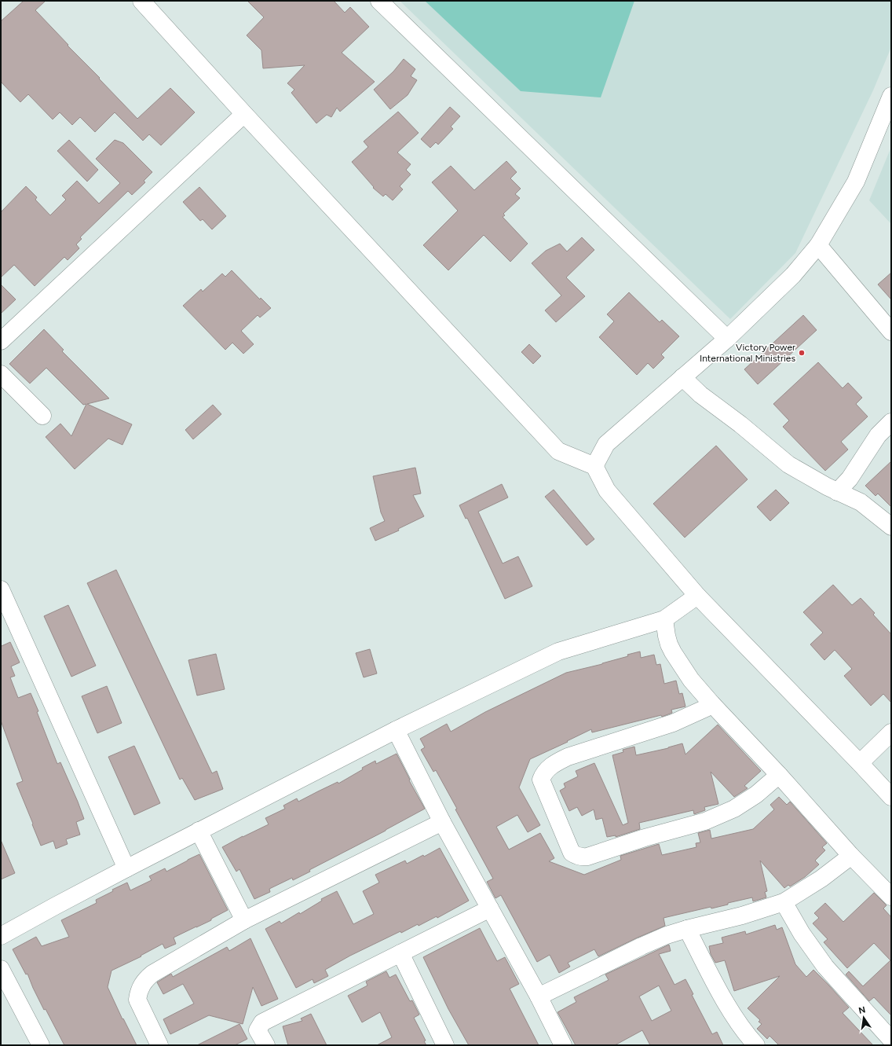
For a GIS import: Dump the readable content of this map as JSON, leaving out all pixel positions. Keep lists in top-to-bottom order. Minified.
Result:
{"places":["Victory Power International Ministries"],"north":"top"}
